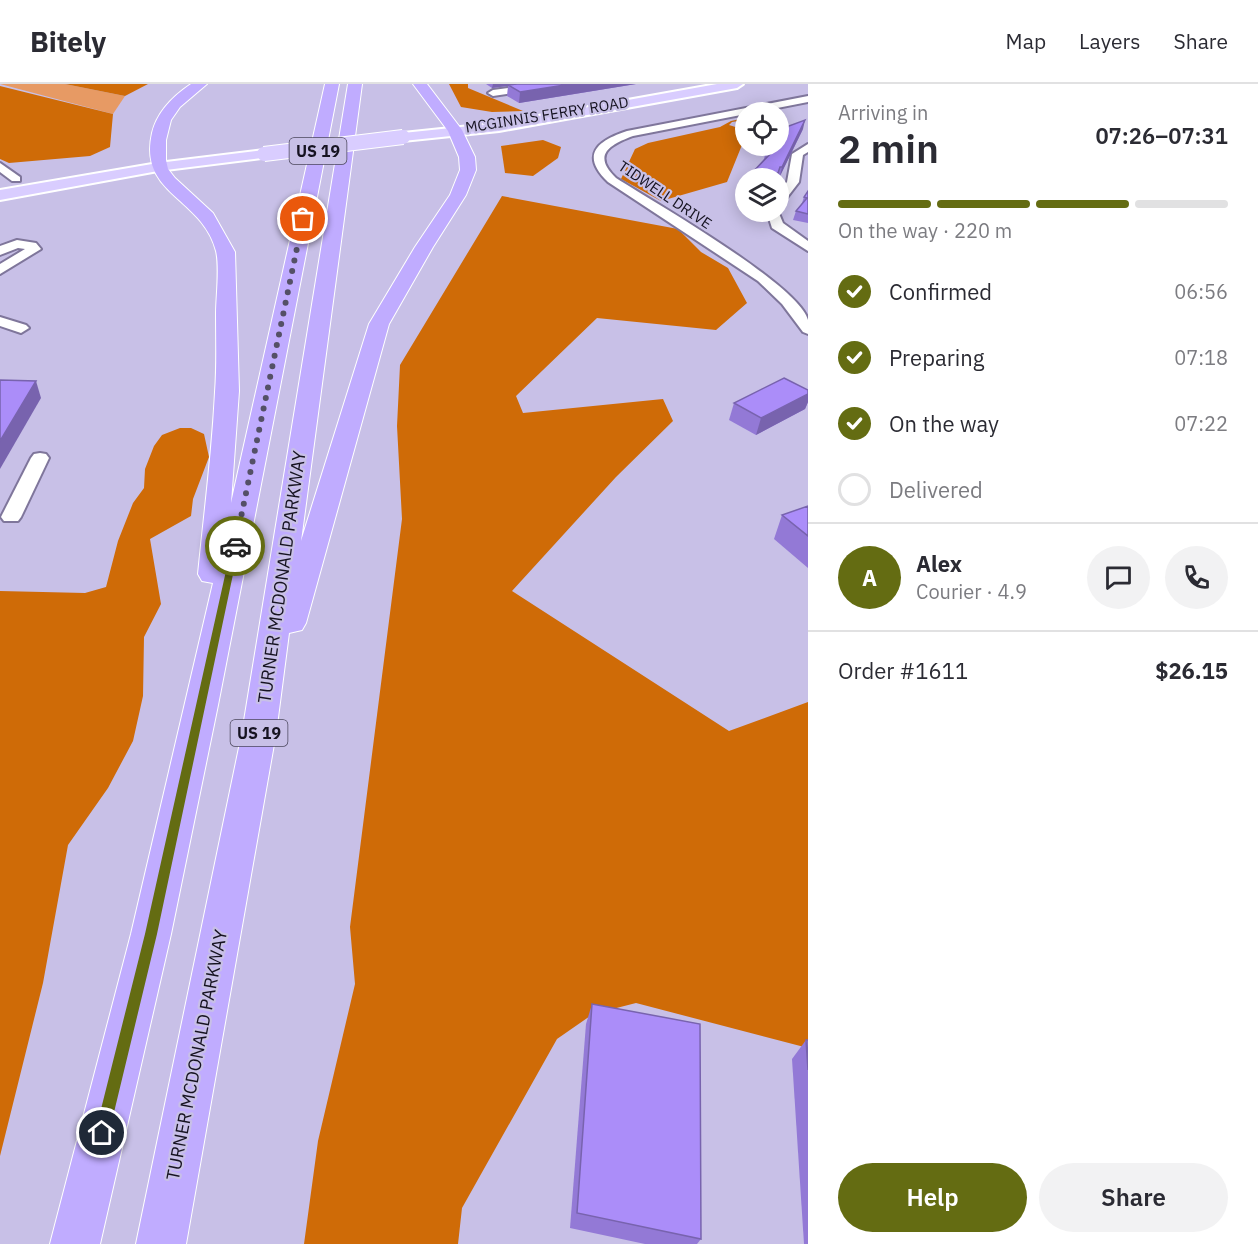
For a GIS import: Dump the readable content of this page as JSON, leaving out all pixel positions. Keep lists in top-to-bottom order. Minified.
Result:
{"streets":{"highway":["US 19","TURNER MCDONALD PARKWAY"],"main road":["MCGINNIS FERRY ROAD"],"street":["TIDWELL DRIVE"]},"page":{"header":"Bitely","nav":["Map","Layers","Share"],"heading":["2 min","Arriving in","07:26–07:31"],"panel":["Alex","Courier · 4.9","Order #1611","$26.15"],"bar":"On the way · 220 m","list":[["Confirmed","06:56"],["Preparing","07:18"],["On the way","07:22"],"Delivered"],"round":"A","buttons":["Help","Share"]}}
